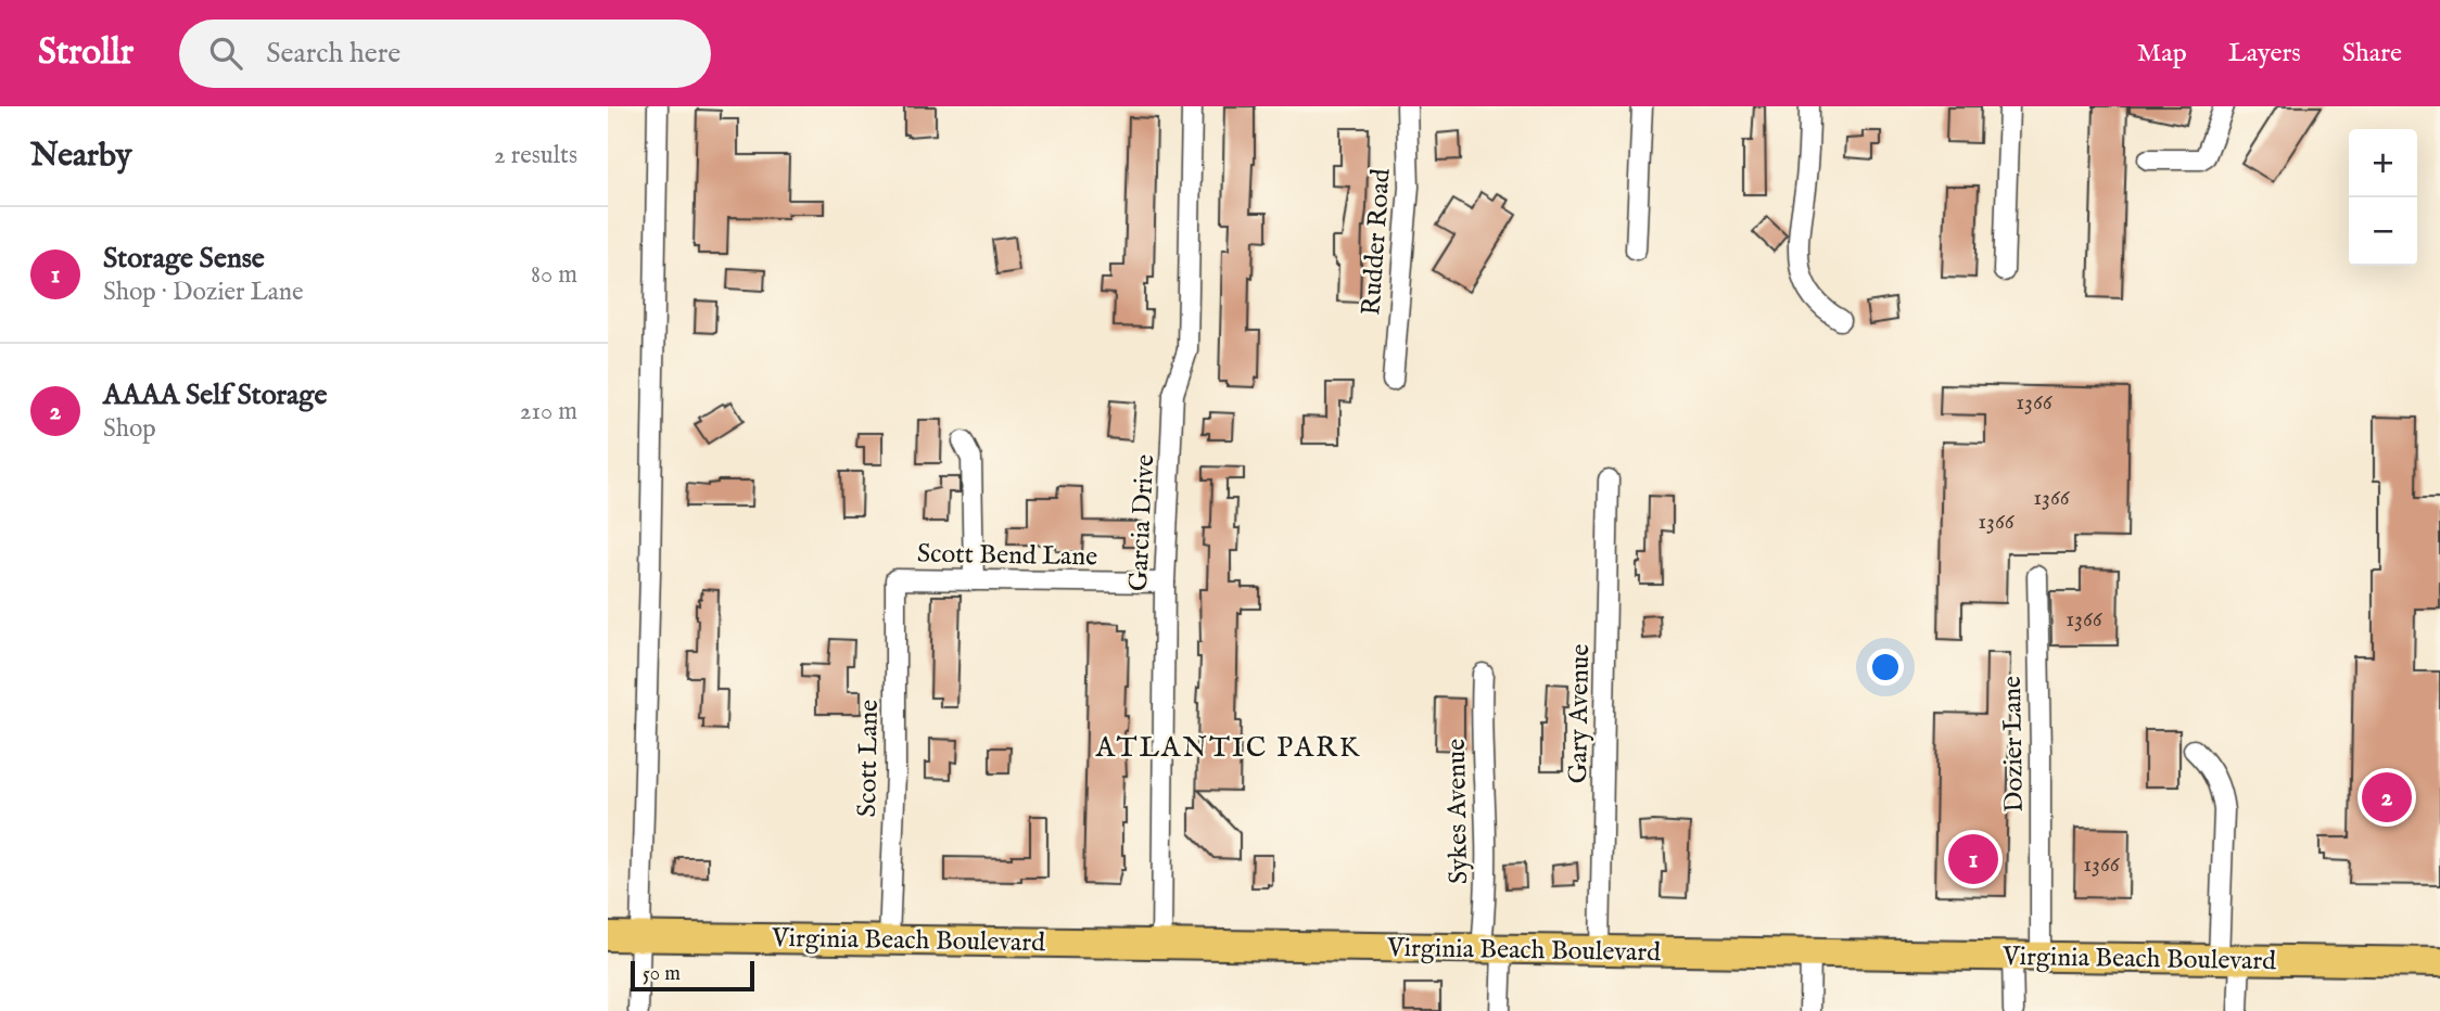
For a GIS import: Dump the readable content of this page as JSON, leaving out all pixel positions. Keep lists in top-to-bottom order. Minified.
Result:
{"streets":{"main road":["Virginia Beach Boulevard"],"street":["Rudder Road","Garcia Drive","Scott Bend Lane","Gary Avenue","Dozier Lane","Scott Lane","Sykes Avenue"]},"crossings":[["Garcia Drive","Scott Bend Lane"],["Garcia Drive","Virginia Beach Boulevard"],["Scott Bend Lane","Scott Lane"],["Gary Avenue","Virginia Beach Boulevard"],["Dozier Lane","Virginia Beach Boulevard"],["Scott Lane","Virginia Beach Boulevard"],["Sykes Avenue","Virginia Beach Boulevard"]],"districts":["ATLANTIC PARK"],"house_numbers":["1366","1366","1366","1366","1366"],"scale_bar":"50 m","page":{"header":"Strollr","search":"Search here","nav":["Map","Layers","Share"],"heading":["Nearby","2 results"],"map_buttons":["+","−"],"list":[{"mark":"1","name":"Storage Sense","note":"Shop · Dozier Lane","value":"80 m"},{"mark":"2","name":"AAAA Self Storage","note":"Shop","value":"210 m"}],"pins":["2","1"],"scale":"50 m"}}
